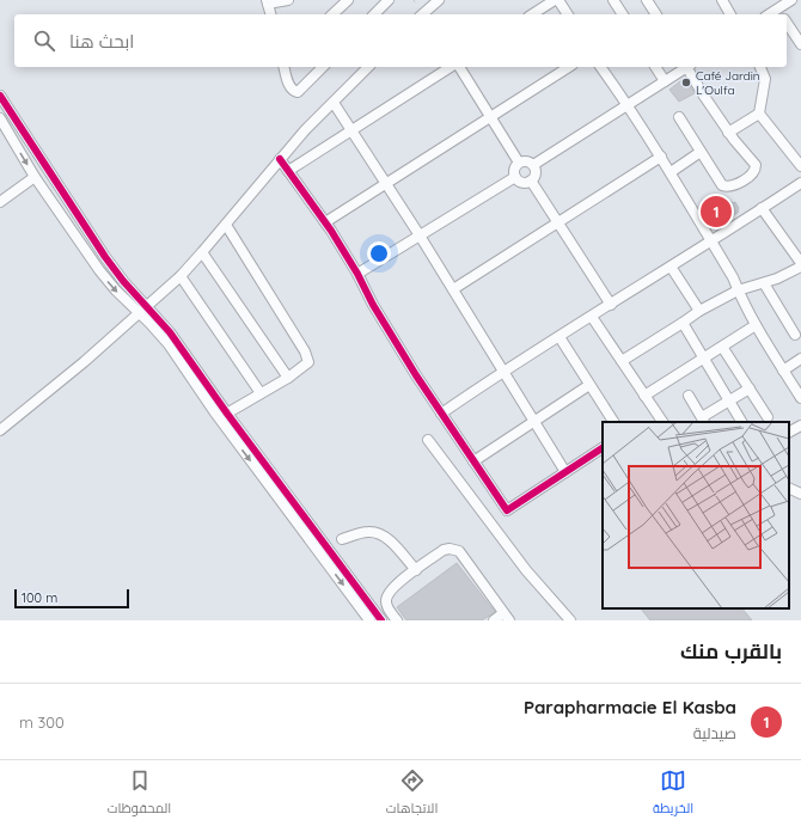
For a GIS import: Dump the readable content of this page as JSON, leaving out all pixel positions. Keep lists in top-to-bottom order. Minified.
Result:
{"places":["Café Jardin L'Oulfa"],"scale_bar":"100 m","page":{"search":"ابحث هنا","pins":"1","scale":"100 m","heading":"بالقرب منك","list":[{"mark":"1","name":"Parapharmacie El Kasba","note":"صيدلية","value":"300 m"}],"nav":["الخريطة","الاتجاهات","المحفوظات"]}}
